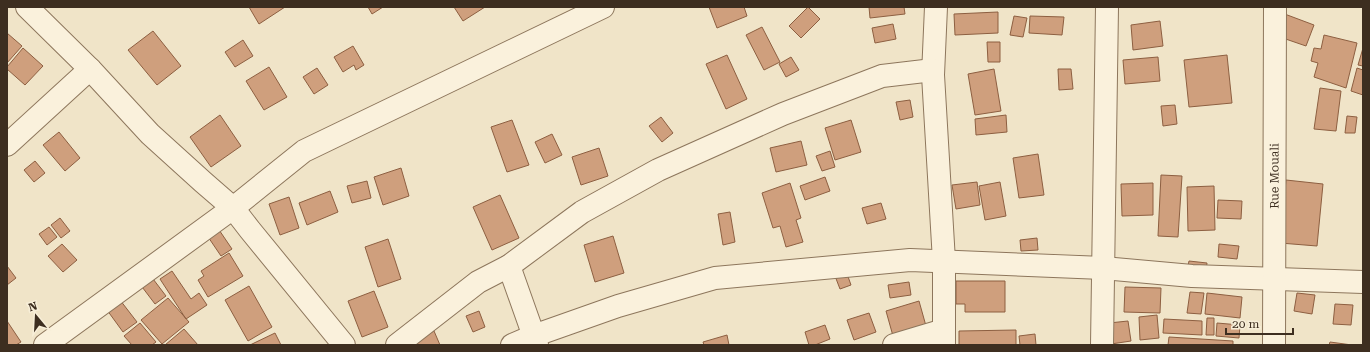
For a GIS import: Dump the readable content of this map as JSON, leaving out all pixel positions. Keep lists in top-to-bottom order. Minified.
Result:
{"streets":{"street":["Rue Mouali"]},"scale_bar":"20 m","north":"top"}
